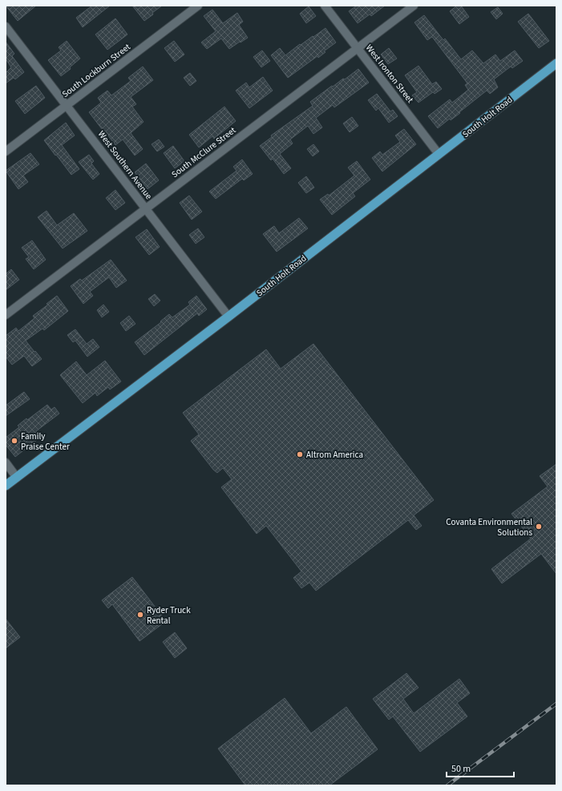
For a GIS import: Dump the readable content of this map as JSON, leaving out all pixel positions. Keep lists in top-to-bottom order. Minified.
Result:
{"streets":{"main road":["South Holt Road"],"street":["South Lockburn Street","West Ironton Street","South McClure Street","West Southern Avenue"]},"crossings":[["South Lockburn Street","West Southern Avenue"],["West Ironton Street","South Holt Road"],["West Ironton Street","South McClure Street"],["South Holt Road","West Southern Avenue"],["South McClure Street","West Southern Avenue"]],"places":["Family Praise Center","Altrom America","Covanta Environmental Solutions","Ryder Truck Rental"],"scale_bar":"50 m"}
